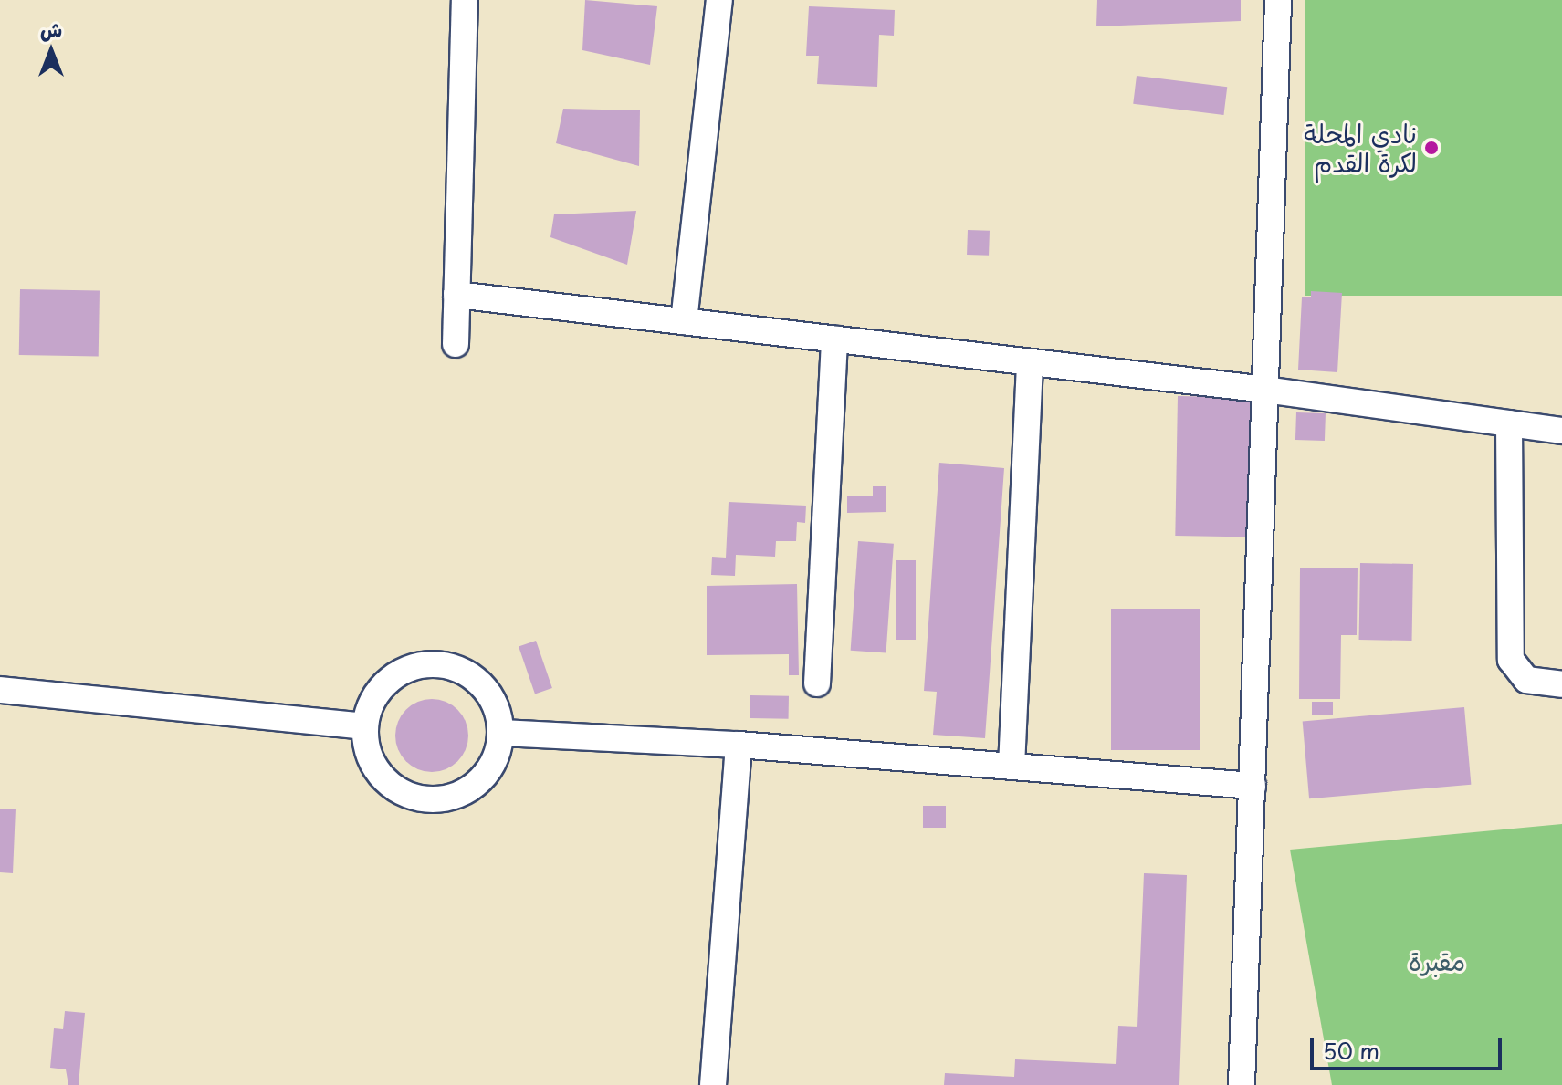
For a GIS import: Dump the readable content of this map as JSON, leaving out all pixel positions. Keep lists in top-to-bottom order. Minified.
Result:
{"parks":["مقبرة"],"places":["نادي المحلة لكرة القدم"],"scale_bar":"50 m","north":"top"}
